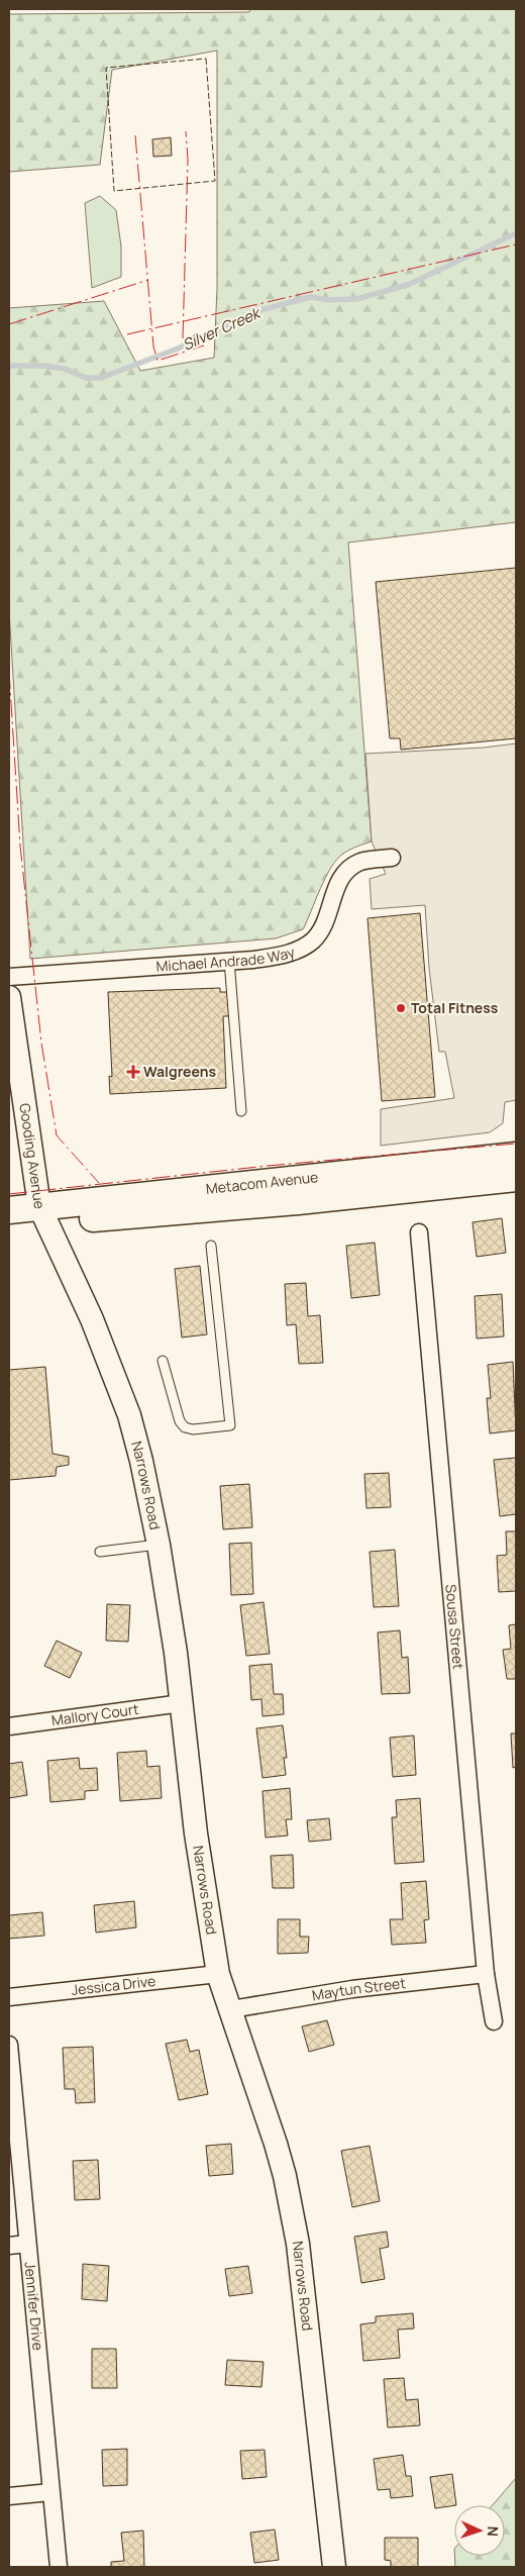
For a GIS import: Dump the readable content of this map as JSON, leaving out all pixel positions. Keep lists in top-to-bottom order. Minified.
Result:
{"streets":{"main road":["Metacom Avenue"],"street":["Michael Andrade Way","Gooding Avenue","Narrows Road","Sousa Street","Mallory Court","Jessica Drive","Maytun Street","Jennifer Drive"]},"crossings":[["Gooding Avenue","Metacom Avenue"],["Gooding Avenue","Narrows Road"],["Metacom Avenue","Narrows Road"],["Narrows Road","Mallory Court"],["Narrows Road","Jessica Drive"],["Narrows Road","Maytun Street"],["Sousa Street","Maytun Street"]],"water":["Silver Creek"],"places":{"other":["Total Fitness"],"health":["Walgreens"]},"north":"right"}
